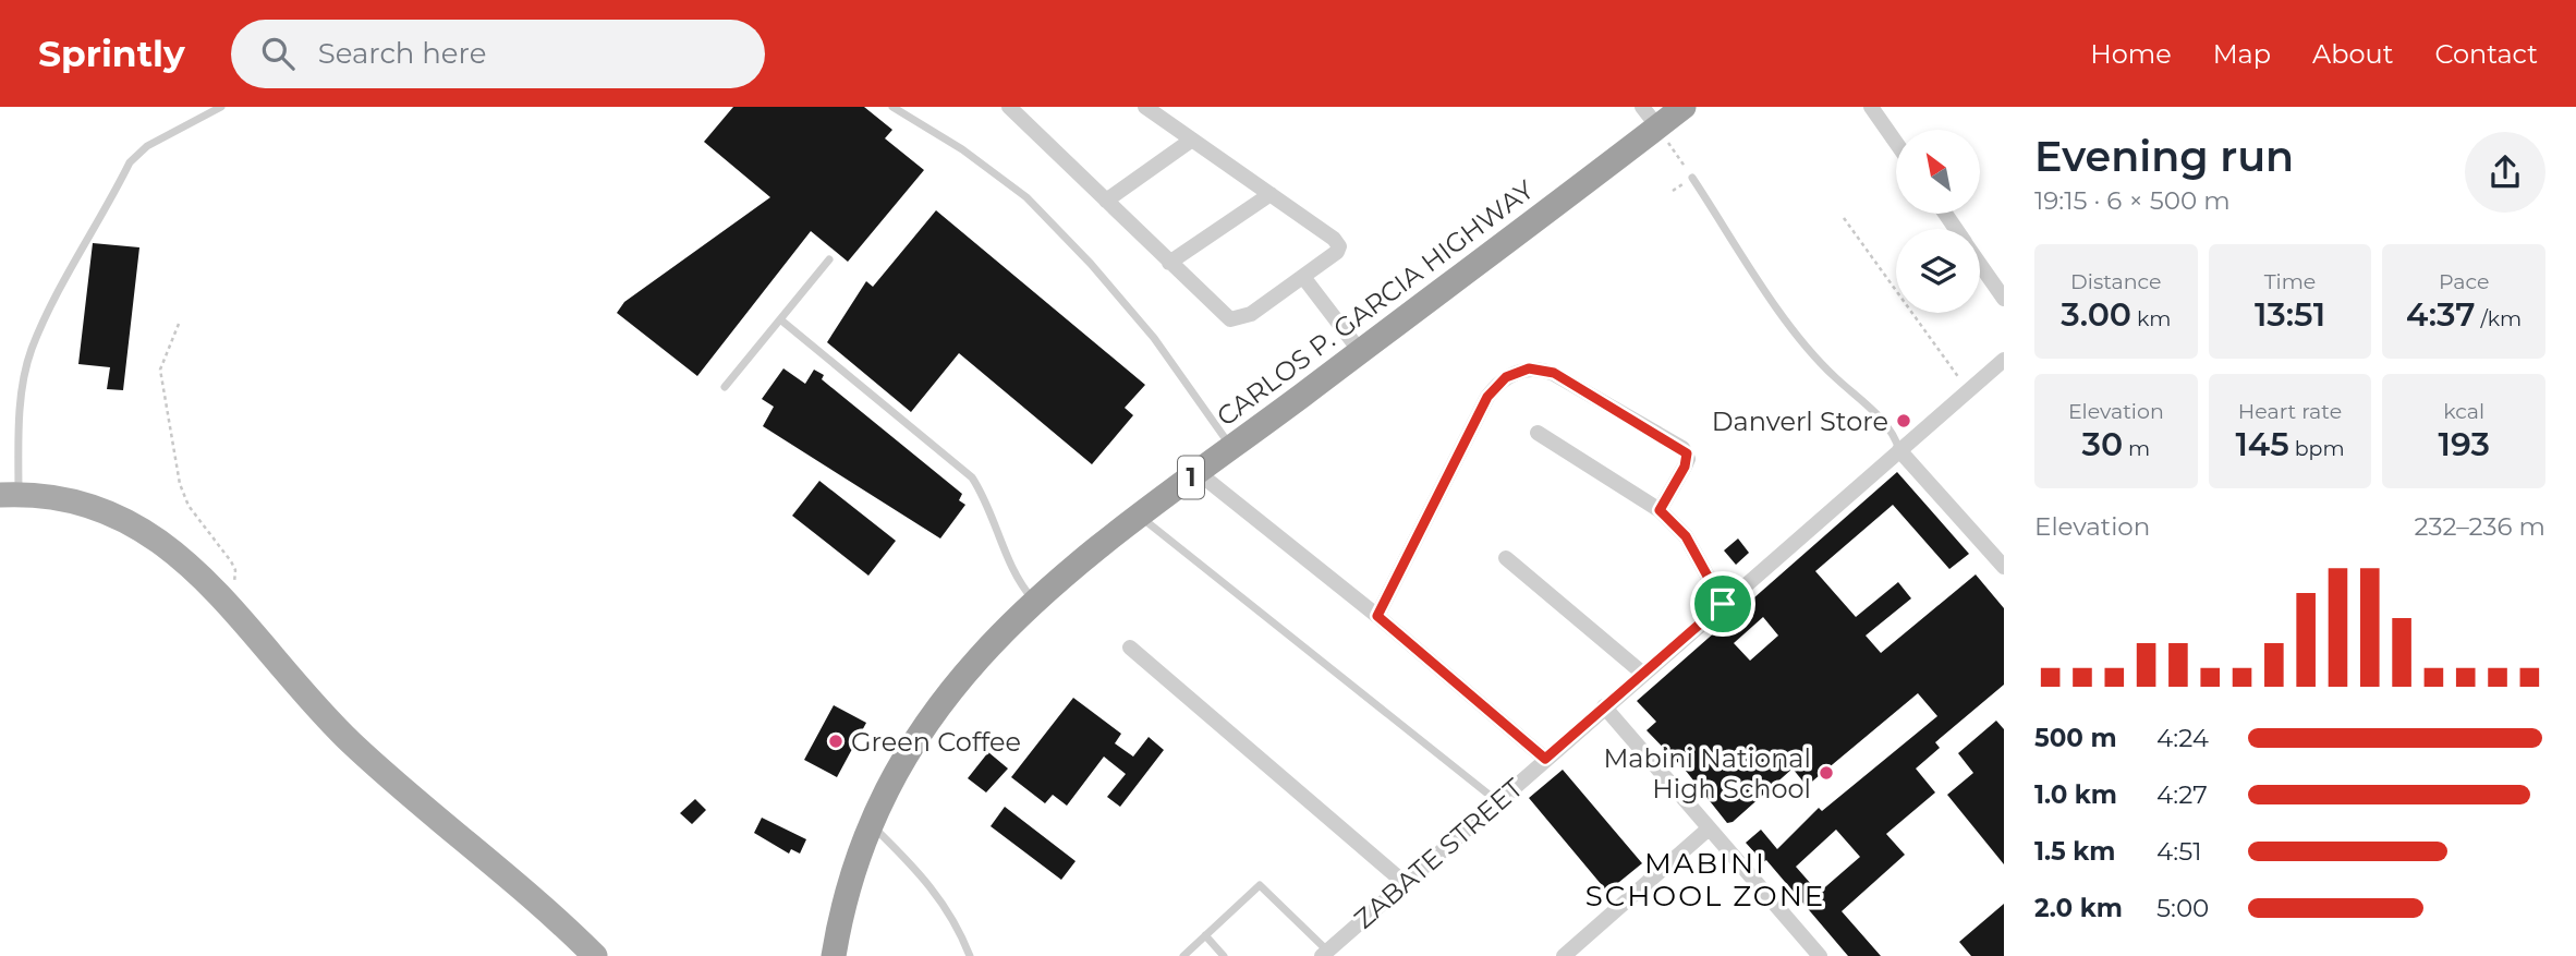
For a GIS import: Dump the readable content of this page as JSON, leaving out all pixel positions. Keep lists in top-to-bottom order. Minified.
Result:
{"streets":{"highway":["CARLOS P. GARCIA HIGHWAY","1"],"street":["ZABATE STREET"]},"districts":["MABINI SCHOOL ZONE"],"places":["Danverl Store","Green Coffee","Mabini National High School"],"north":"top left","page":{"header":"Sprintly","search":"Search here","nav":["Home","Map","About","Contact"],"heading":["Evening run","19:15 · 6 × 500 m"],"stats":[["Distance","3.00 km"],["Time","13:51"],["Pace","4:37 /km"],["Elevation","30 m"],["Heart rate","145 bpm"],["kcal","193"]],"chart":["Elevation","232–236 m"],"list":[{"name":"500 m","note":"4:24"},{"name":"1.0 km","note":"4:27"},{"name":"1.5 km","note":"4:51"},{"name":"2.0 km","note":"5:00"}]}}
